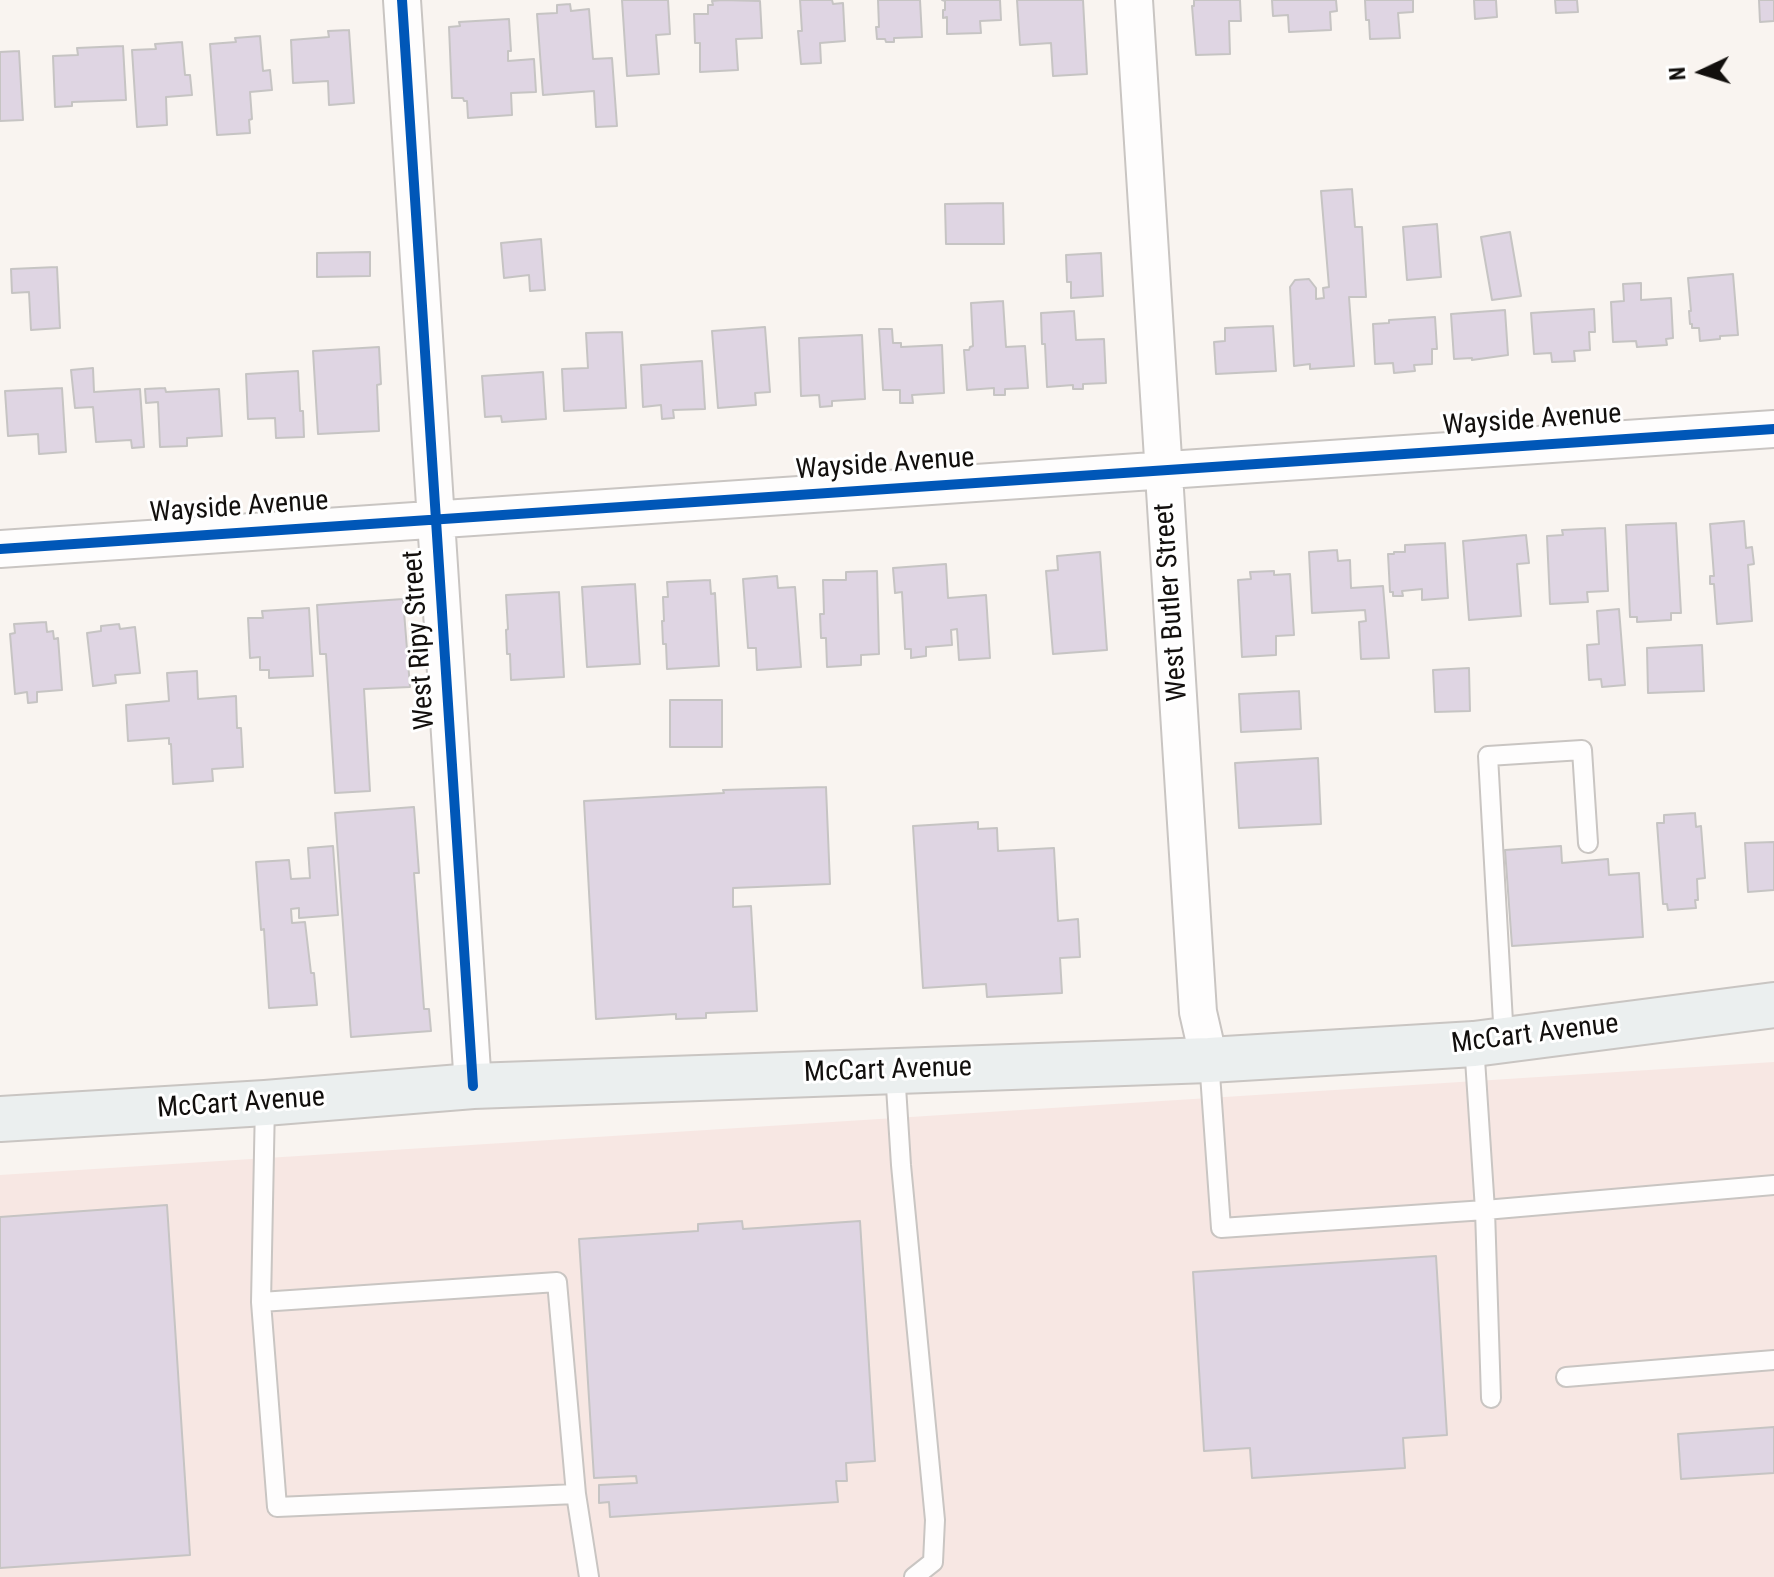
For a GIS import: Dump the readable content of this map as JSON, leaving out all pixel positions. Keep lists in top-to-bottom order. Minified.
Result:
{"streets":{"main road":["McCart Avenue"],"street":["Wayside Avenue","West Butler Street","West Ripy Street"]},"crossings":[["Wayside Avenue","West Butler Street"],["Wayside Avenue","West Ripy Street"],["West Butler Street","McCart Avenue"],["West Ripy Street","McCart Avenue"]],"north":"left"}
